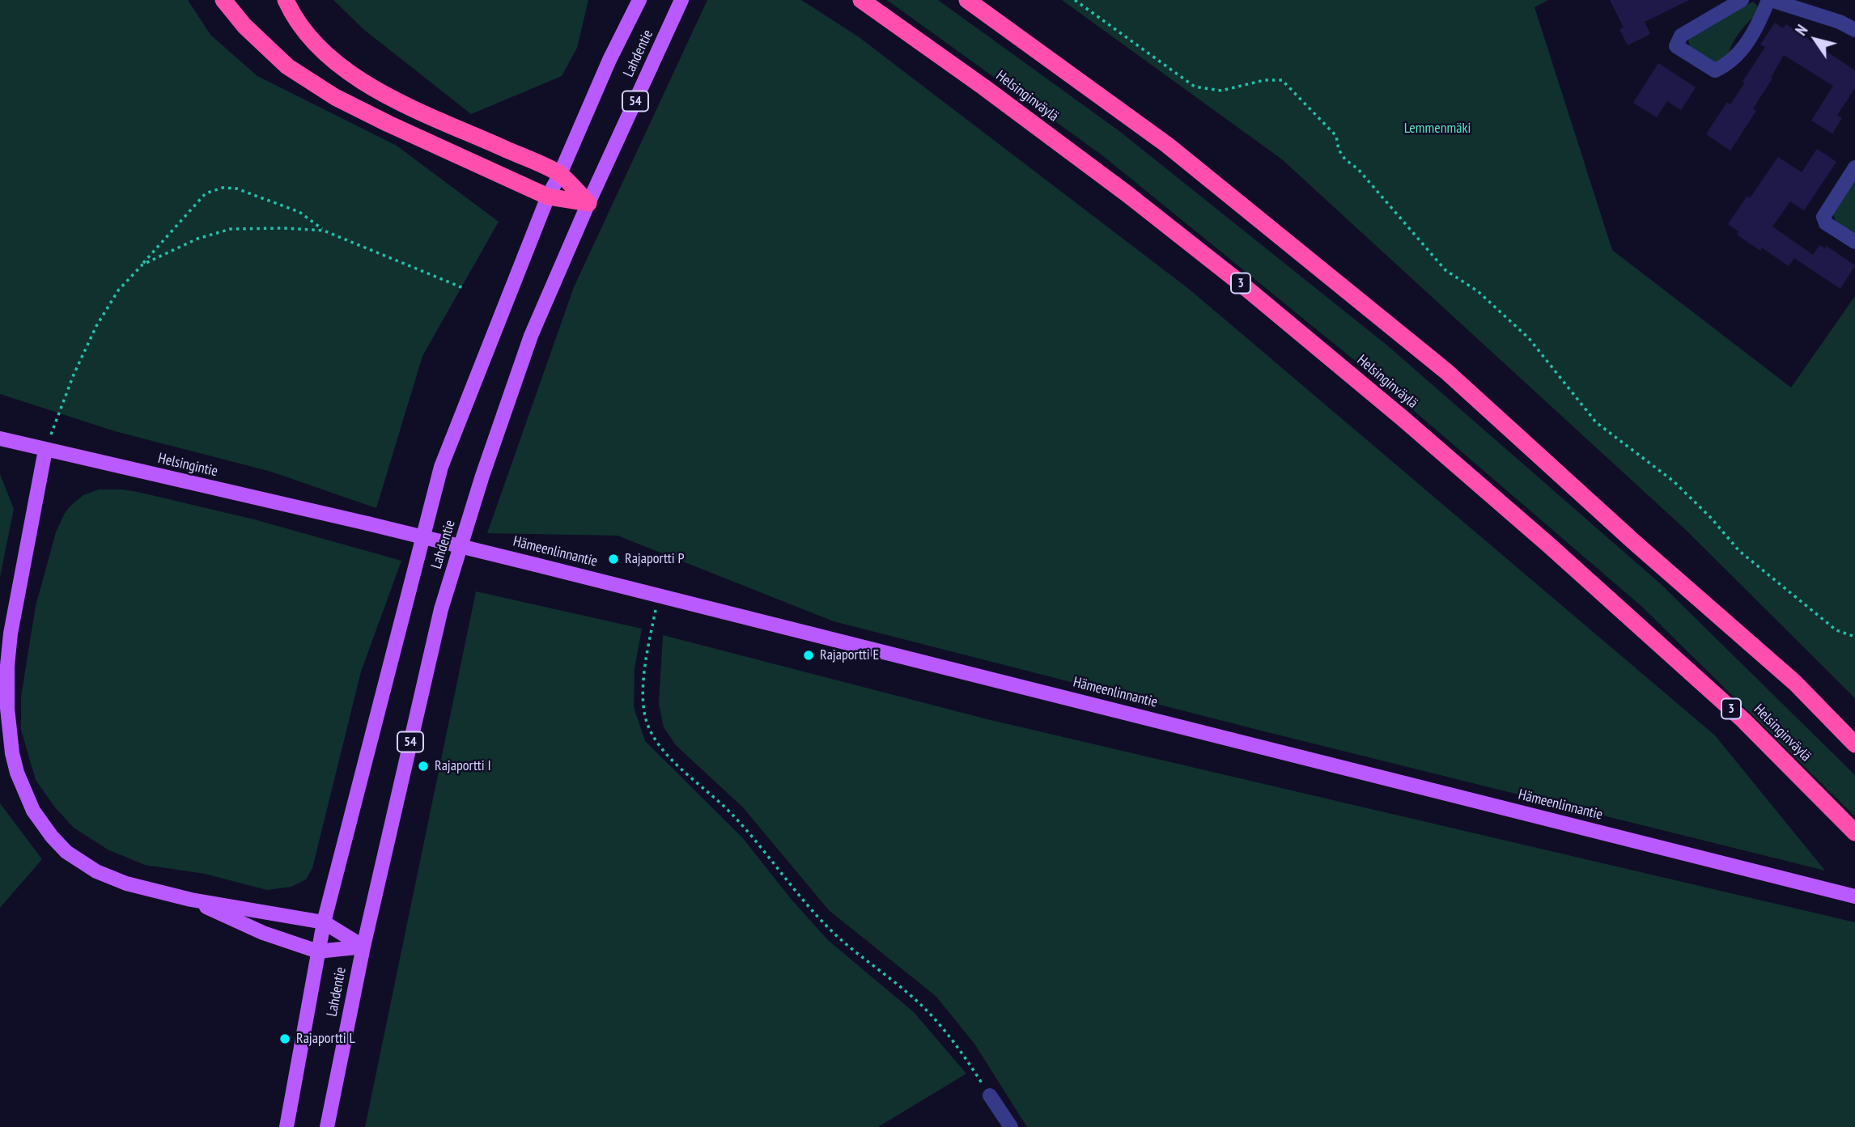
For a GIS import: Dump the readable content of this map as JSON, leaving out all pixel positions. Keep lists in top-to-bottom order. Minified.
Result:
{"streets":{"highway":["Helsinginväylä","3"],"main road":["Lahdentie","54","Helsingintie","Hämeenlinnantie"]},"crossings":[["Helsingintie","Hämeenlinnantie"]],"parks":["Lemmenmäki"],"places":["Rajaportti P","Rajaportti E","Rajaportti I","Rajaportti L"],"north":"top left"}
